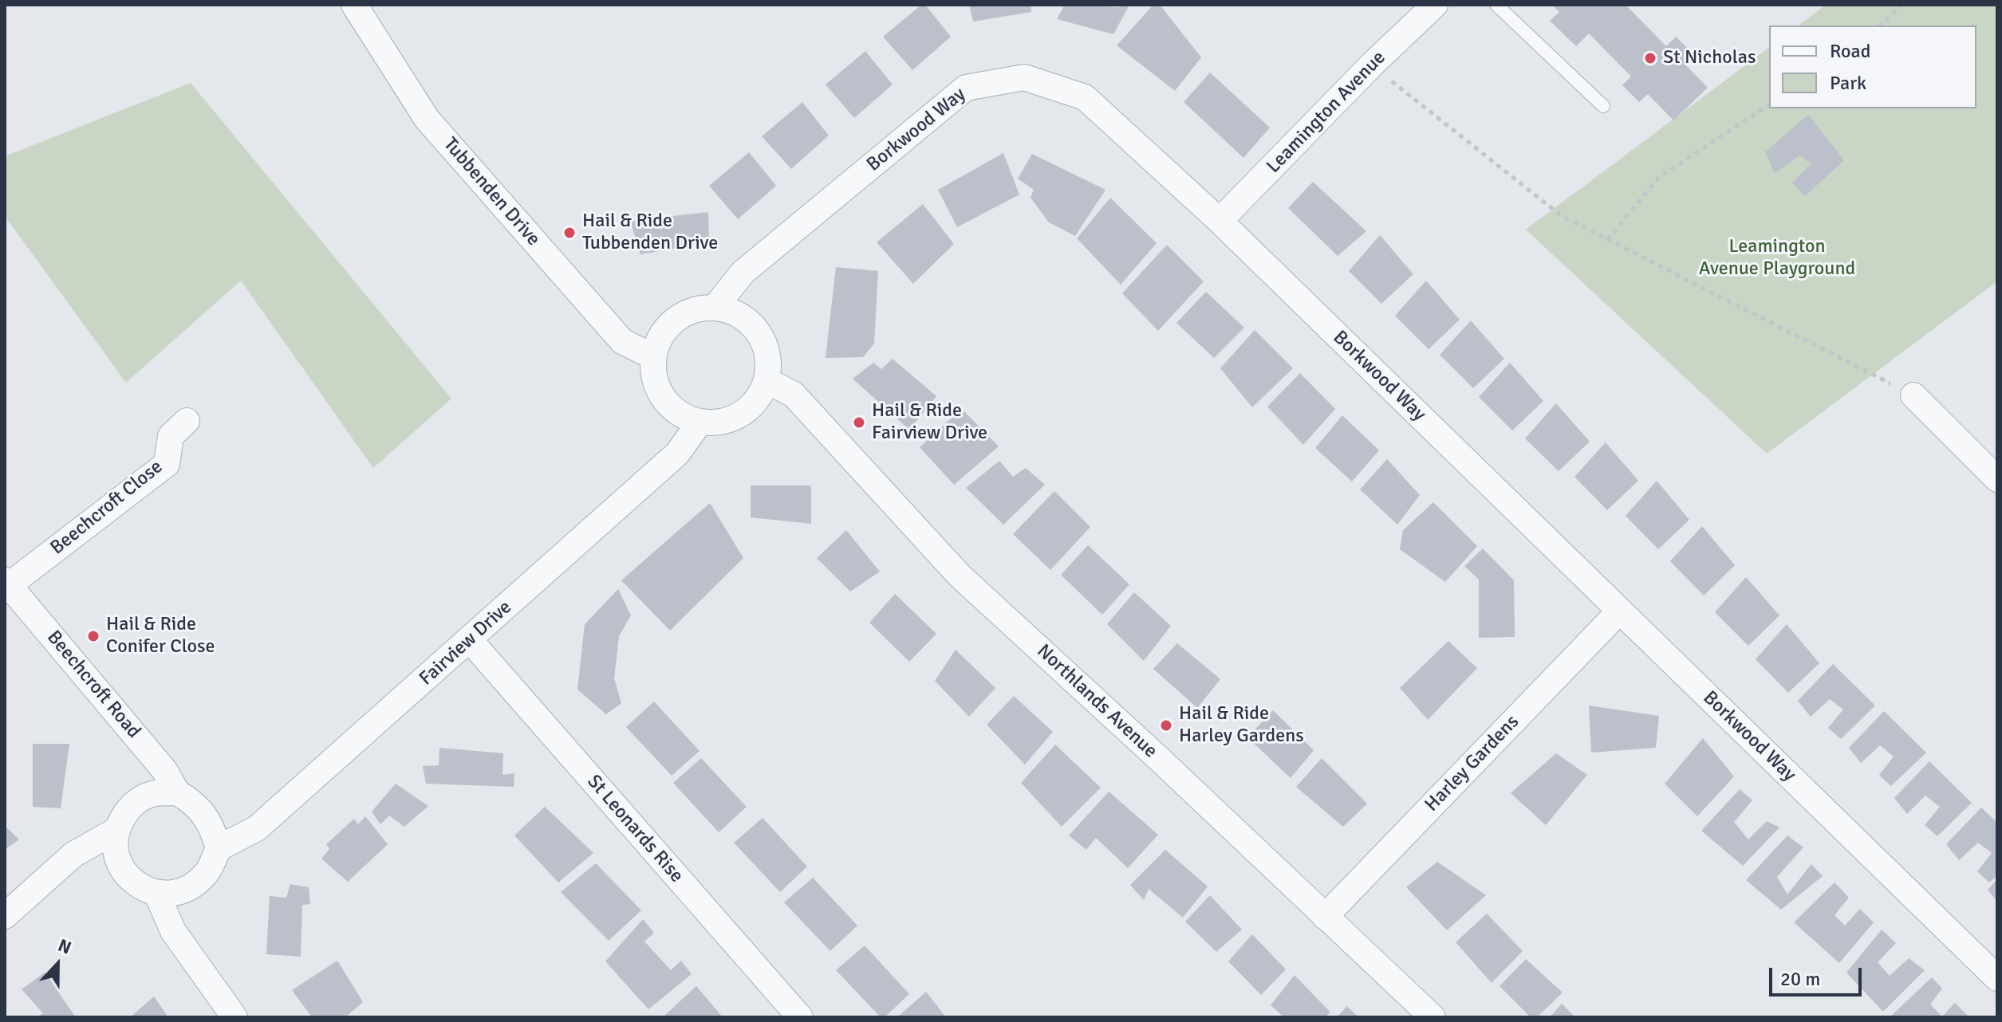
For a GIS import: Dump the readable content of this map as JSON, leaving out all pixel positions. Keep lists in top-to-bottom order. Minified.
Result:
{"streets":{"street":["Leamington Avenue","Borkwood Way","Tubbenden Drive","Beechcroft Close","Fairview Drive","Beechcroft Road","Northlands Avenue","Harley Gardens","St Leonards Rise"]},"crossings":[["Leamington Avenue","Borkwood Way"],["Borkwood Way","Tubbenden Drive"],["Borkwood Way","Fairview Drive"],["Borkwood Way","Northlands Avenue"],["Borkwood Way","Harley Gardens"],["Tubbenden Drive","Fairview Drive"],["Tubbenden Drive","Northlands Avenue"],["Beechcroft Close","Beechcroft Road"],["Fairview Drive","Beechcroft Road"],["Fairview Drive","Northlands Avenue"],["Fairview Drive","St Leonards Rise"],["Northlands Avenue","Harley Gardens"]],"parks":["Leamington Avenue Playground"],"places":["St Nicholas","Hail & Ride Tubbenden Drive","Hail & Ride Fairview Drive","Hail & Ride Conifer Close","Hail & Ride Harley Gardens"],"legend":["Road","Park"],"scale_bar":"20 m","north":"top"}
